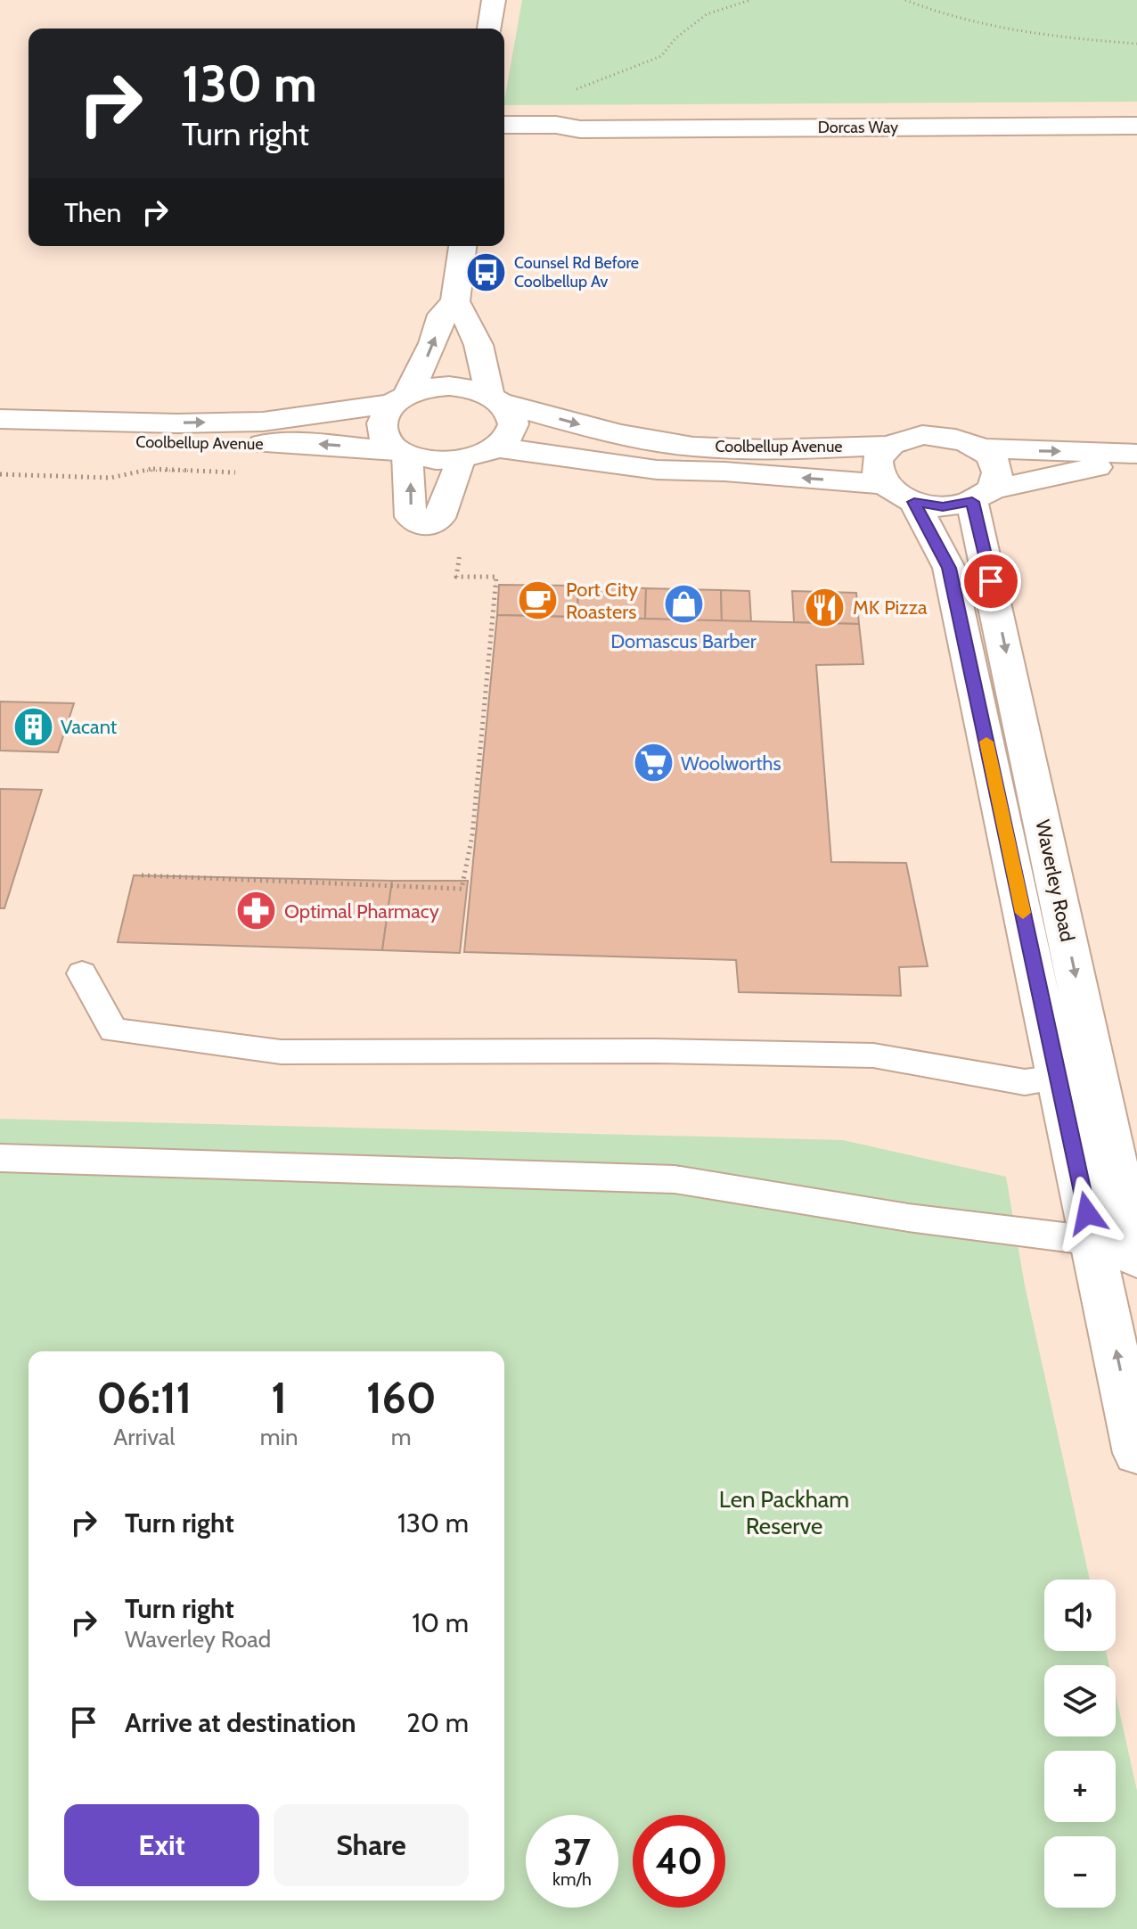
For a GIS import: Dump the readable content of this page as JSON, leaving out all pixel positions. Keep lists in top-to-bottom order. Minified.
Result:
{"streets":{"street":["Dorcas Way","Coolbellup Avenue","Waverley Road"]},"crossings":[["Coolbellup Avenue","Waverley Road"]],"parks":["Len Packham Reserve"],"places":{"bus stop":["Counsel Rd Before Coolbellup Av"],"cafe":["Port City Roasters"],"shop":["Domascus Barber"],"restaurant":["MK Pizza"],"building":["Vacant"],"supermarket":["Woolworths"],"pharmacy":["Optimal Pharmacy"]},"page":{"turn":["130 m","Turn right"],"then":"Then","eta":["06:11","Arrival","1","min","160","m"],"list":[{"name":"Turn right","value":"130 m"},{"name":"Turn right","note":"Waverley Road","value":"10 m"},{"name":"Arrive at destination","value":"20 m"}],"map_buttons":["+","−"],"buttons":["Exit","Share"],"speed":"37 km/h","limit":"40"}}
